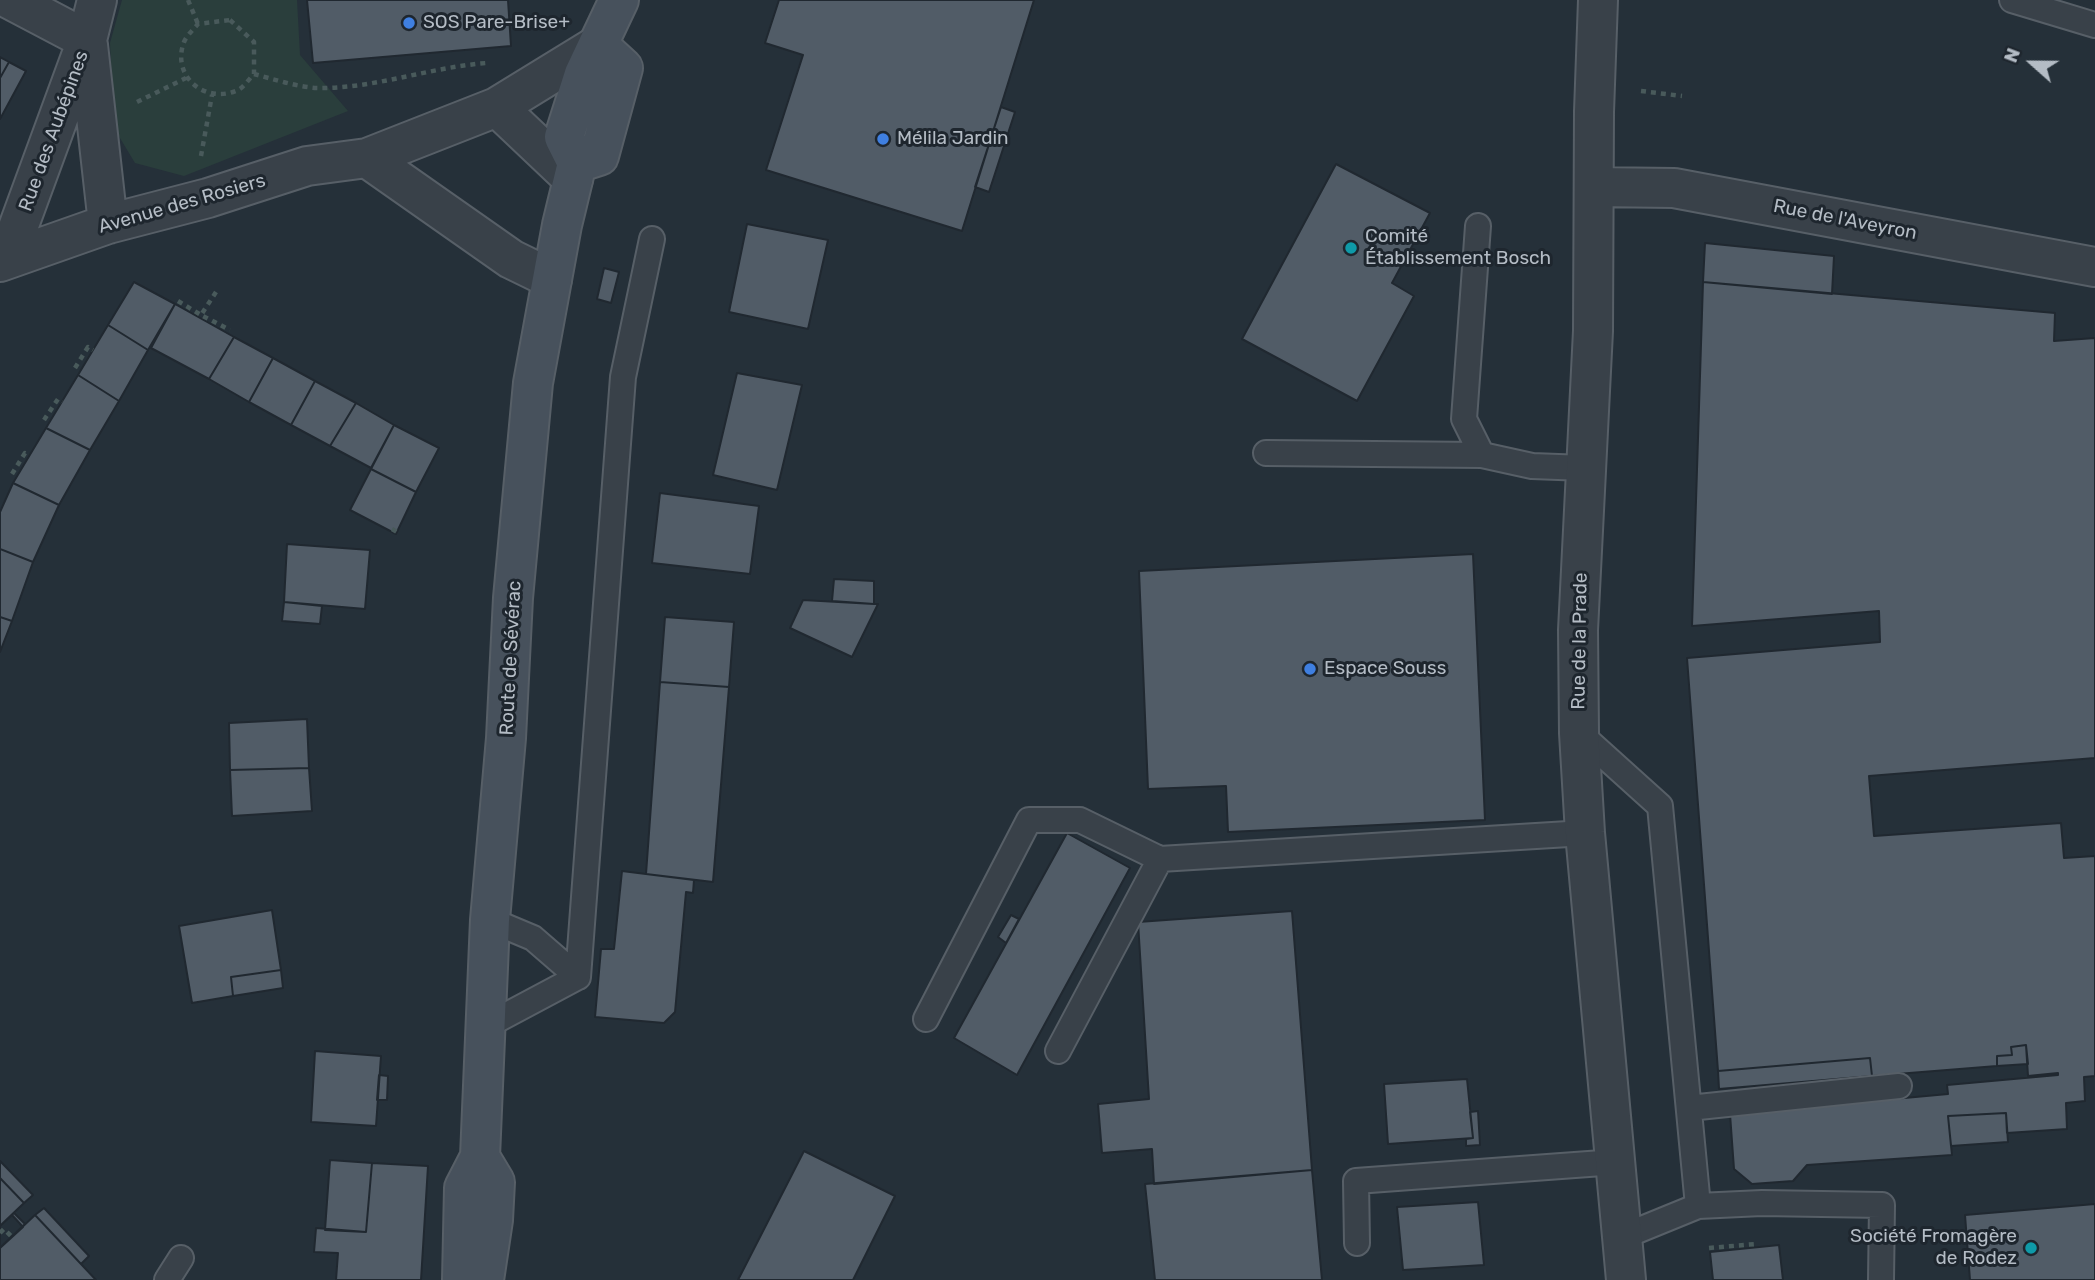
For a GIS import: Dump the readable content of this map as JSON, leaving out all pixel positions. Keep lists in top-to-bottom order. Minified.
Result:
{"streets":{"main road":["Route de Sévérac"],"street":["Rue des Aubépines","Avenue des Rosiers","Rue de l'Aveyron","Rue de la Prade"]},"crossings":[["Rue des Aubépines","Avenue des Rosiers"],["Rue de l'Aveyron","Rue de la Prade"]],"places":["SOS Pare-Brise+","Mélila Jardin","Comité Établissement Bosch","Espace Souss","Société Fromagère de Rodez"],"north":"left"}
